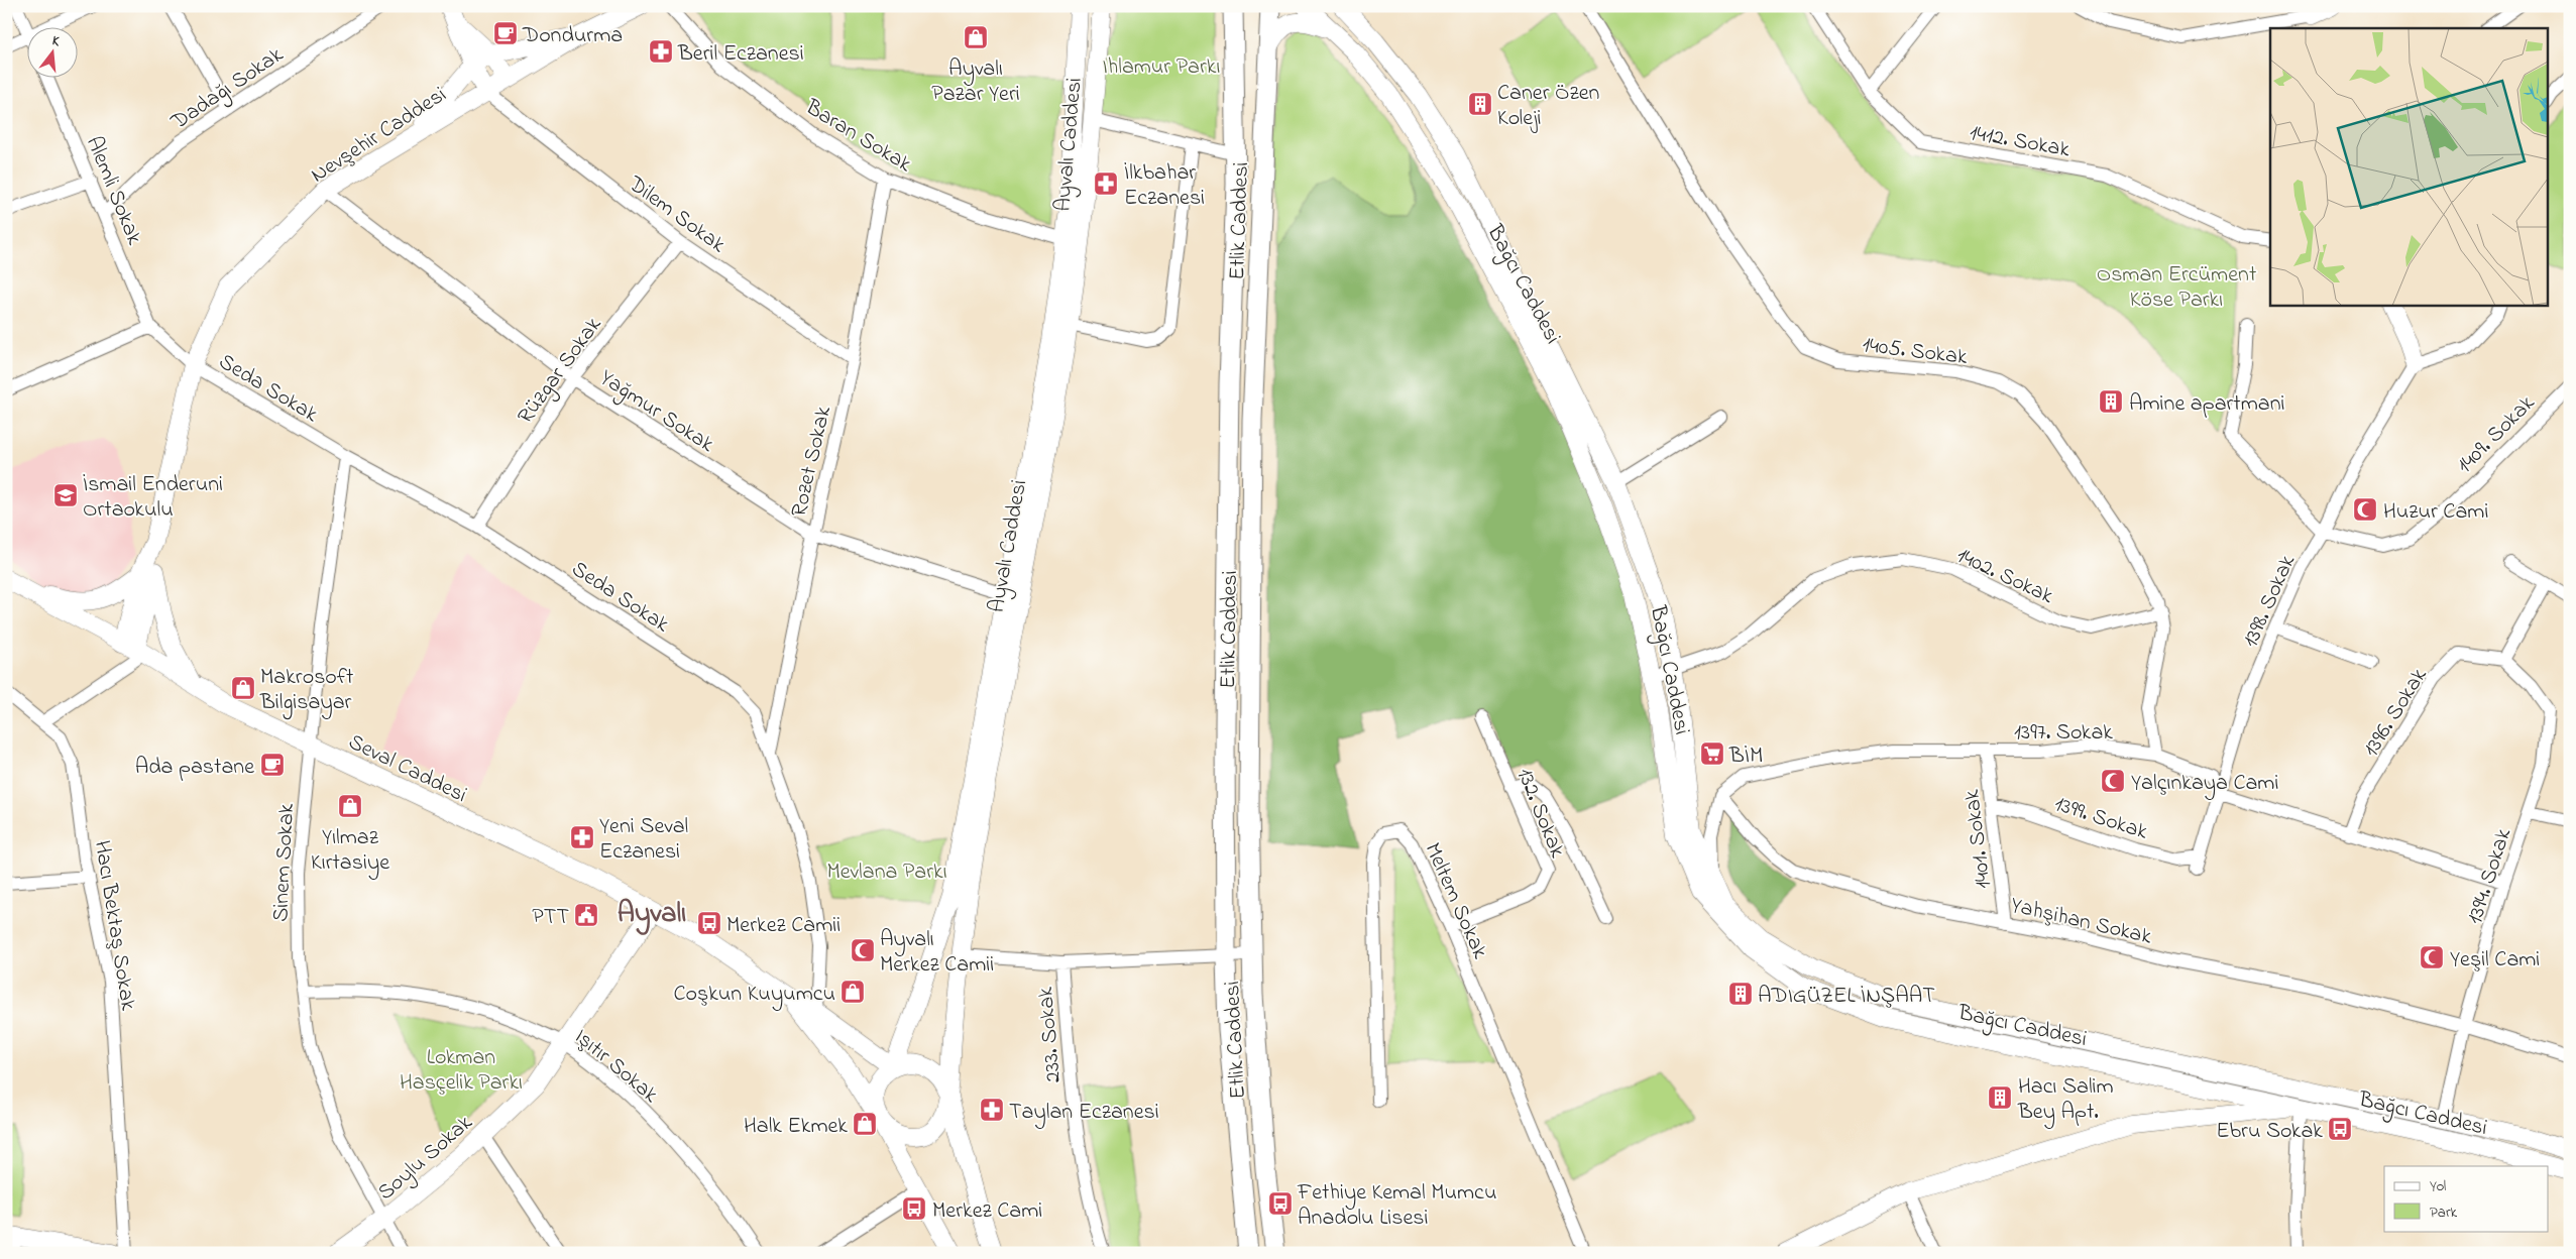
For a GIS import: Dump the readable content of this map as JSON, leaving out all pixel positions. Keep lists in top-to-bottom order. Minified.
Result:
{"streets":{"main road":["Nevşehir Caddesi","Ayvalı Caddesi","Etlik Caddesi","Bağcı Caddesi","Seval Caddesi","Soylu Sokak"],"street":["Dadağı Sokak","Baran Sokak","1412. Sokak","Alemli Sokak","Dilem Sokak","1405. Sokak","Rüzgar Sokak","Seda Sokak","Yağmur Sokak","1409. Sokak","Rozet Sokak","1402. Sokak","1398. Sokak","1396. Sokak","1397. Sokak","132. Sokak","1399. Sokak","1401. Sokak","Sinem Sokak","1394. Sokak","Meltem Sokak","Yahşihan Sokak","Hacı Bektaş Sokak","233. Sokak","Işıtır Sokak"]},"crossings":[["Dadağı Sokak","Alemli Sokak"],["Nevşehir Caddesi","Dilem Sokak"],["Nevşehir Caddesi","Seda Sokak"],["Nevşehir Caddesi","Yağmur Sokak"],["Nevşehir Caddesi","Seval Caddesi"],["Baran Sokak","Ayvalı Caddesi"],["Baran Sokak","Rozet Sokak"],["Ayvalı Caddesi","Yağmur Sokak"],["Ayvalı Caddesi","Seval Caddesi"],["Ayvalı Caddesi","233. Sokak"],["Alemli Sokak","Seda Sokak"],["Dilem Sokak","Rüzgar Sokak"],["Dilem Sokak","Rozet Sokak"],["Etlik Caddesi","233. Sokak"],["Bağcı Caddesi","1402. Sokak"],["Bağcı Caddesi","1394. Sokak"],["1405. Sokak","1402. Sokak"],["1405. Sokak","1397. Sokak"],["Rüzgar Sokak","Seda Sokak"],["Rüzgar Sokak","Yağmur Sokak"],["Seda Sokak","Rozet Sokak"],["Seda Sokak","Seval Caddesi"],["Seda Sokak","Sinem Sokak"],["Yağmur Sokak","Rozet Sokak"],["1409. Sokak","1398. Sokak"],["1398. Sokak","1397. Sokak"],["1398. Sokak","1399. Sokak"],["1396. Sokak","1394. Sokak"],["1397. Sokak","1401. Sokak"],["1397. Sokak","Yahşihan Sokak"],["Seval Caddesi","Sinem Sokak"],["Seval Caddesi","Soylu Sokak"],["132. Sokak","Meltem Sokak"],["1399. Sokak","1401. Sokak"],["1401. Sokak","Yahşihan Sokak"],["Sinem Sokak","Işıtır Sokak"],["Sinem Sokak","Soylu Sokak"],["1394. Sokak","Yahşihan Sokak"],["Işıtır Sokak","Soylu Sokak"]],"districts":["Ayvalı"],"parks":["Ihlamur Parkı","Osman Ercüment Köse Parkı","Mevlana Parkı","Lokman Hasçelik Parkı"],"places":{"cafe":["Dondurma","Ada pastane"],"shop":["Ayvalı Pazar Yeri","Makrosoft Bilgisayar","Yılmaz Kırtasiye","Coşkun Kuyumcu","Halk Ekmek"],"pharmacy":["Beril Eczanesi","İlkbahar Eczanesi","Yeni Seval Eczanesi","Taylan Eczanesi"],"building":["Caner Özen Koleji","Amine apartmani","ADIGÜZEL İNŞAAT","Hacı Salim Bey Apt."],"school or university":["İsmail Enderuni Ortaokulu"],"mosque":["Huzur Cami","Yalçınkaya Cami","Ayvalı Merkez Camii","Yeşil Cami"],"supermarket":["BİM"],"public building":["PTT"],"bus stop":["Merkez Camii","Ebru Sokak","Fethiye Kemal Mumcu Anadolu Lisesi","Merkez Cami"]},"legend":["Yol","Park"],"north":"top"}
